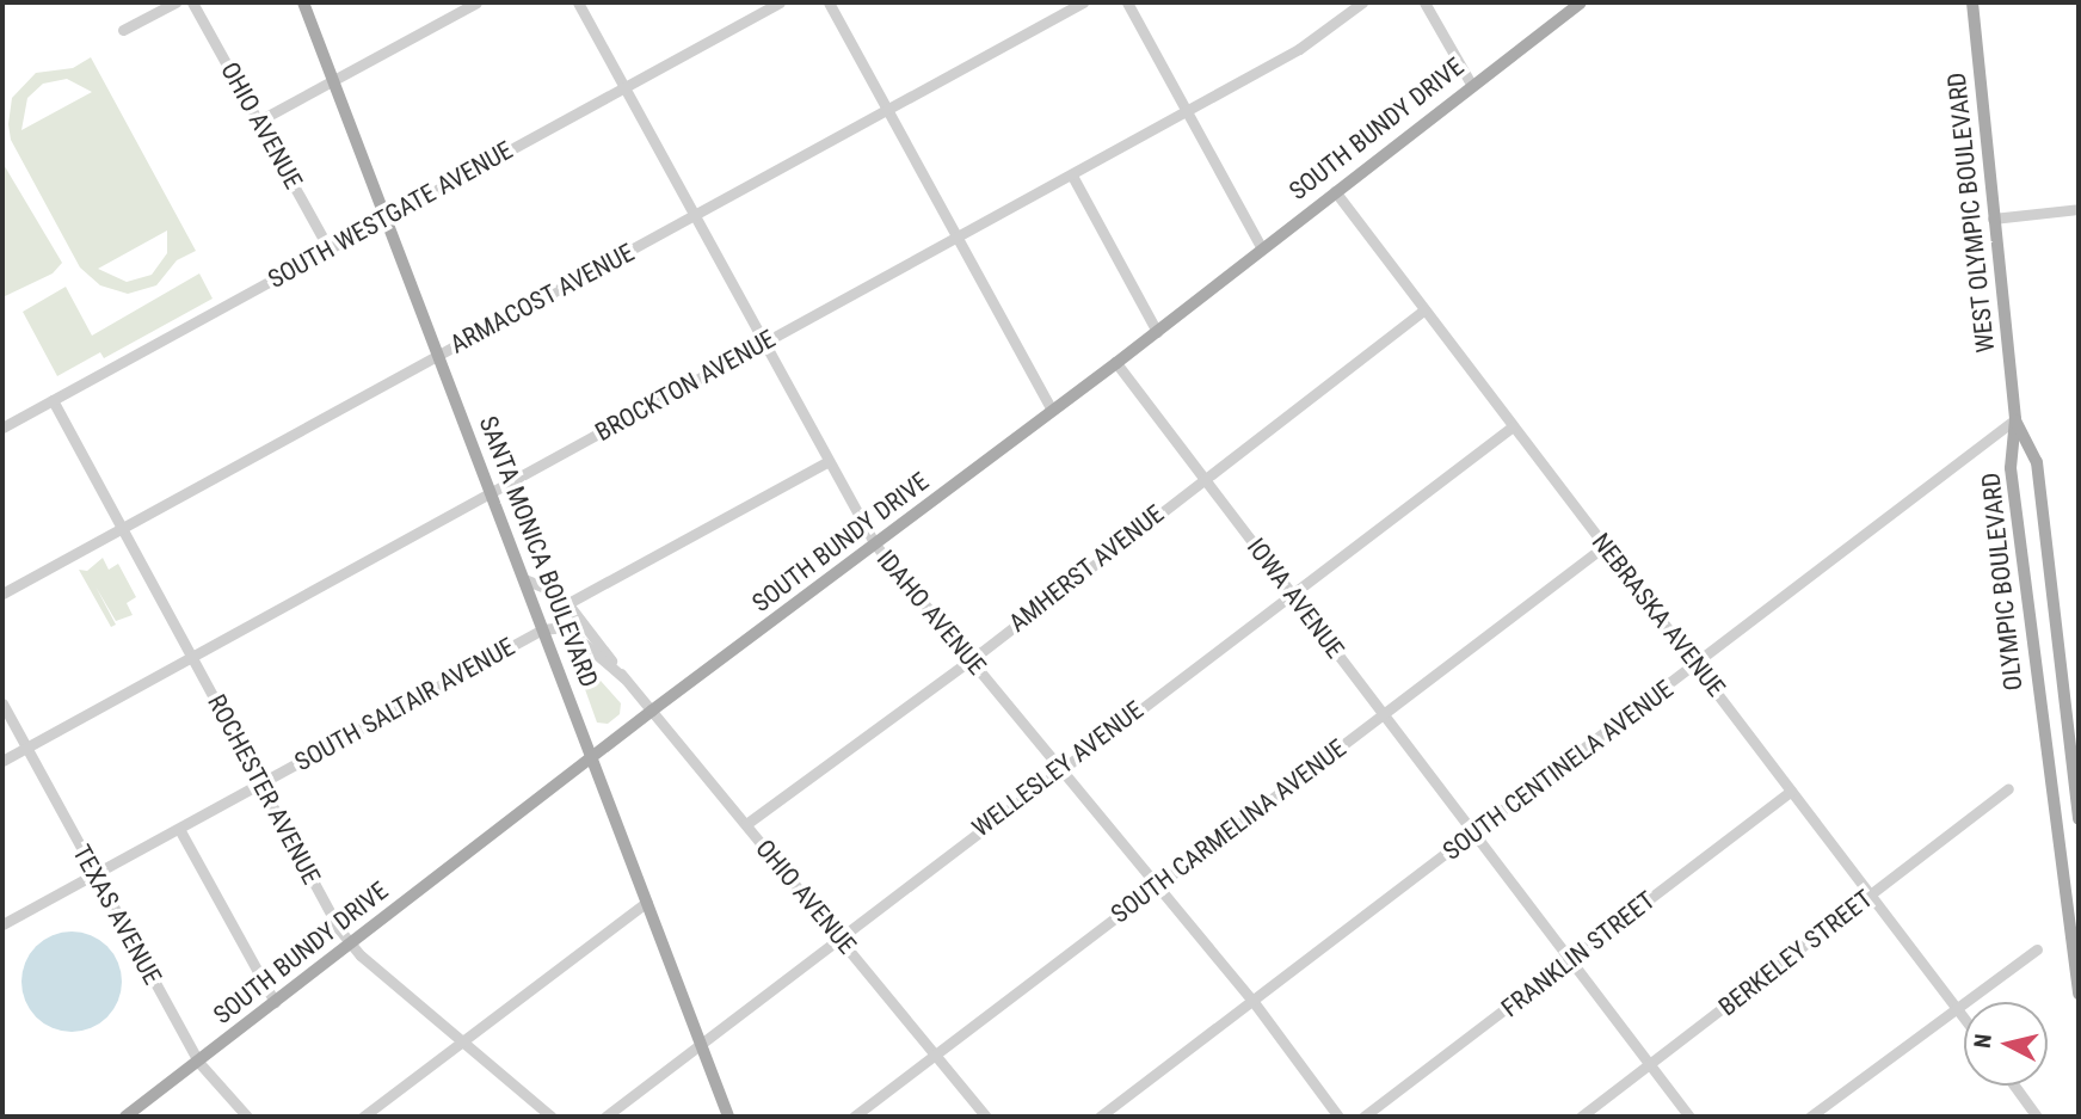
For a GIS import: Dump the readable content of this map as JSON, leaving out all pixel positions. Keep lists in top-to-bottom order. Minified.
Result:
{"streets":{"main road":["SOUTH BUNDY DRIVE","WEST OLYMPIC BOULEVARD","SANTA MONICA BOULEVARD","OLYMPIC BOULEVARD"],"street":["OHIO AVENUE","SOUTH WESTGATE AVENUE","ARMACOST AVENUE","BROCKTON AVENUE","AMHERST AVENUE","IOWA AVENUE","IDAHO AVENUE","NEBRASKA AVENUE","SOUTH SALTAIR AVENUE","WELLESLEY AVENUE","SOUTH CENTINELA AVENUE","ROCHESTER AVENUE","SOUTH CARMELINA AVENUE","TEXAS AVENUE","BERKELEY STREET","FRANKLIN STREET"]},"crossings":[["OHIO AVENUE","SOUTH BUNDY DRIVE"],["OHIO AVENUE","SOUTH WESTGATE AVENUE"],["OHIO AVENUE","SANTA MONICA BOULEVARD"],["OHIO AVENUE","AMHERST AVENUE"],["OHIO AVENUE","SOUTH SALTAIR AVENUE"],["OHIO AVENUE","WELLESLEY AVENUE"],["OHIO AVENUE","SOUTH CARMELINA AVENUE"],["SOUTH BUNDY DRIVE","SANTA MONICA BOULEVARD"],["SOUTH BUNDY DRIVE","IOWA AVENUE"],["SOUTH BUNDY DRIVE","IDAHO AVENUE"],["SOUTH BUNDY DRIVE","NEBRASKA AVENUE"],["SOUTH BUNDY DRIVE","ROCHESTER AVENUE"],["SOUTH BUNDY DRIVE","TEXAS AVENUE"],["WEST OLYMPIC BOULEVARD","OLYMPIC BOULEVARD"],["WEST OLYMPIC BOULEVARD","SOUTH CENTINELA AVENUE"],["SOUTH WESTGATE AVENUE","SANTA MONICA BOULEVARD"],["SOUTH WESTGATE AVENUE","IDAHO AVENUE"],["SOUTH WESTGATE AVENUE","ROCHESTER AVENUE"],["ARMACOST AVENUE","SANTA MONICA BOULEVARD"],["ARMACOST AVENUE","IDAHO AVENUE"],["ARMACOST AVENUE","ROCHESTER AVENUE"],["BROCKTON AVENUE","SANTA MONICA BOULEVARD"],["BROCKTON AVENUE","IDAHO AVENUE"],["BROCKTON AVENUE","ROCHESTER AVENUE"],["BROCKTON AVENUE","TEXAS AVENUE"],["SANTA MONICA BOULEVARD","SOUTH SALTAIR AVENUE"],["SANTA MONICA BOULEVARD","WELLESLEY AVENUE"],["AMHERST AVENUE","IOWA AVENUE"],["AMHERST AVENUE","IDAHO AVENUE"],["AMHERST AVENUE","NEBRASKA AVENUE"],["OLYMPIC BOULEVARD","SOUTH CENTINELA AVENUE"],["IOWA AVENUE","WELLESLEY AVENUE"],["IOWA AVENUE","SOUTH CENTINELA AVENUE"],["IOWA AVENUE","SOUTH CARMELINA AVENUE"],["IOWA AVENUE","BERKELEY STREET"],["IOWA AVENUE","FRANKLIN STREET"],["IDAHO AVENUE","WELLESLEY AVENUE"],["IDAHO AVENUE","SOUTH CENTINELA AVENUE"],["IDAHO AVENUE","SOUTH CARMELINA AVENUE"],["NEBRASKA AVENUE","WELLESLEY AVENUE"],["NEBRASKA AVENUE","SOUTH CENTINELA AVENUE"],["NEBRASKA AVENUE","SOUTH CARMELINA AVENUE"],["NEBRASKA AVENUE","BERKELEY STREET"],["NEBRASKA AVENUE","FRANKLIN STREET"],["SOUTH SALTAIR AVENUE","ROCHESTER AVENUE"],["SOUTH SALTAIR AVENUE","TEXAS AVENUE"]],"north":"left"}
